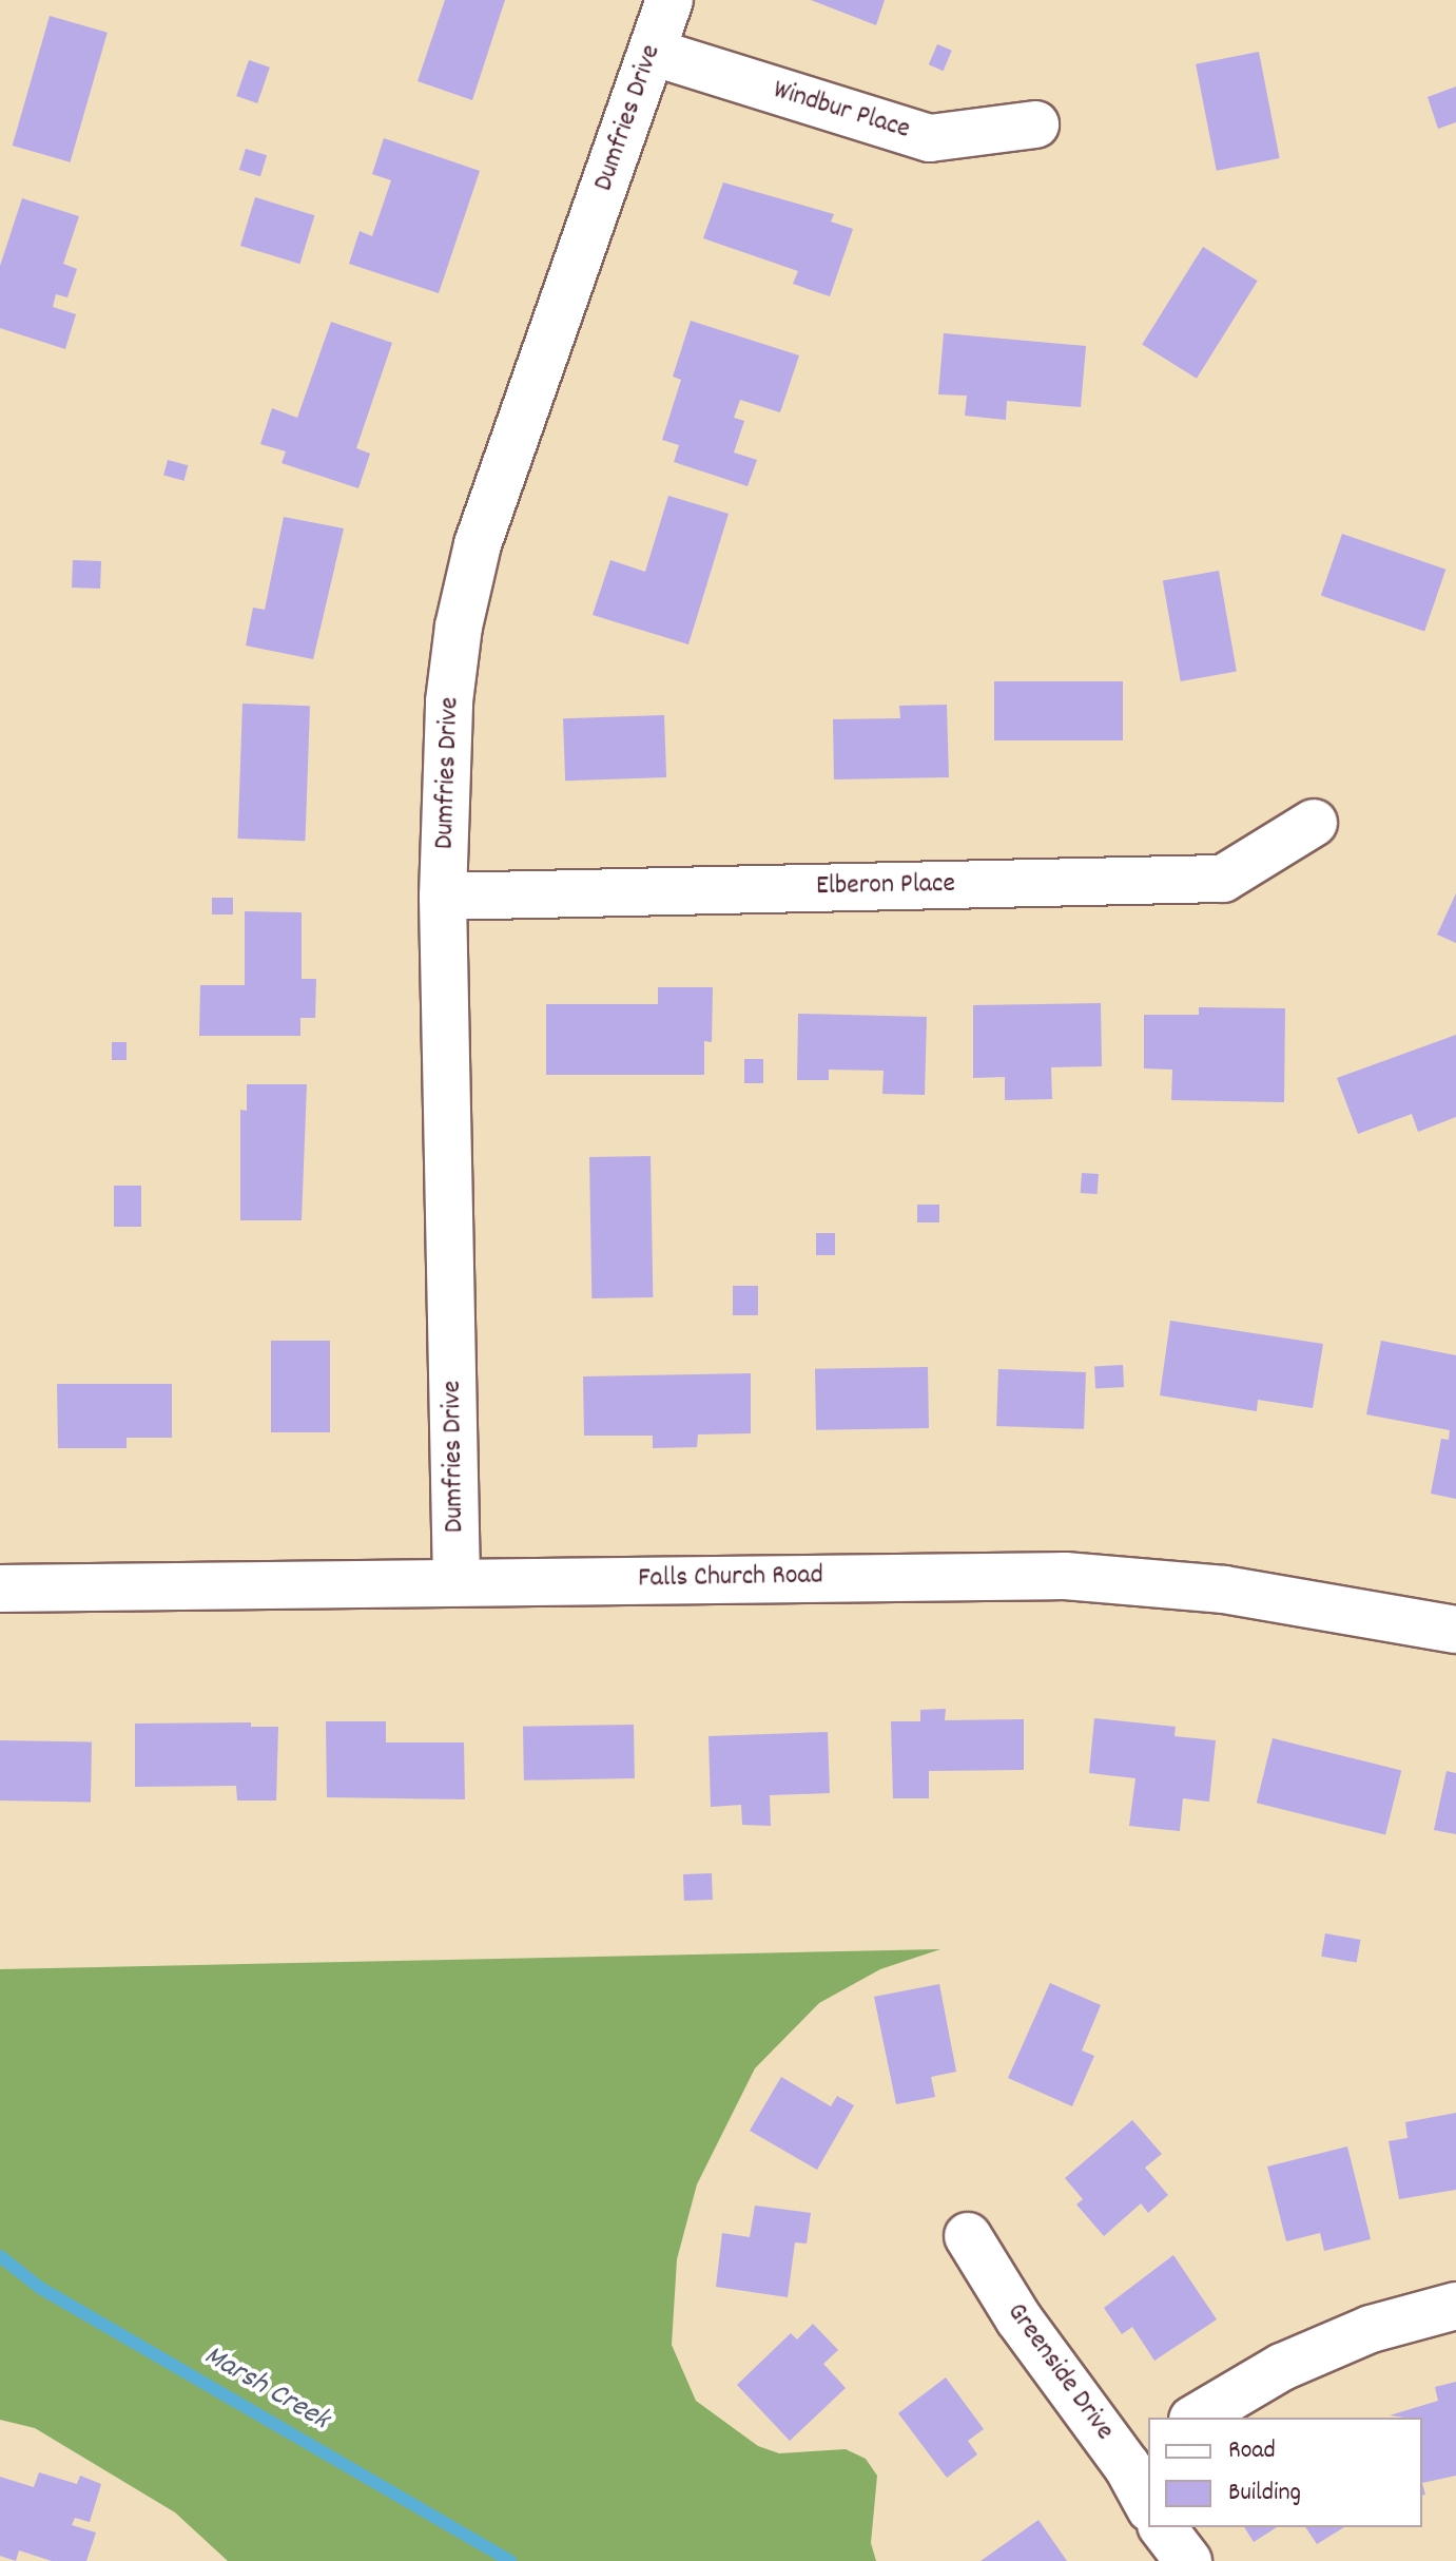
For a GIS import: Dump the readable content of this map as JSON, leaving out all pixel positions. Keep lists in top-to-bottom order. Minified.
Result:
{"streets":{"street":["Windbur Place","Dumfries Drive","Elberon Place","Falls Church Road","Greenside Drive"]},"crossings":[["Windbur Place","Dumfries Drive"],["Dumfries Drive","Elberon Place"],["Dumfries Drive","Falls Church Road"]],"water":["Marsh Creek"],"legend":["Road","Building"]}
